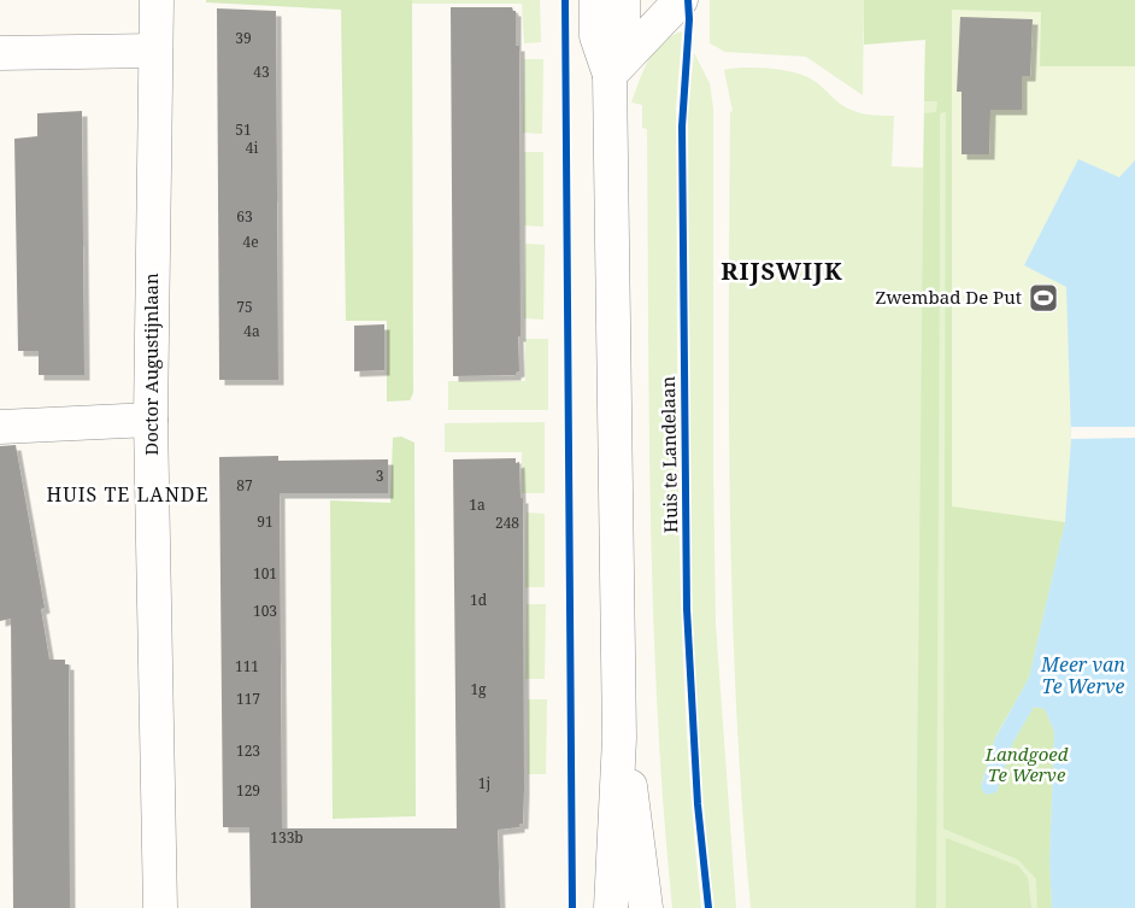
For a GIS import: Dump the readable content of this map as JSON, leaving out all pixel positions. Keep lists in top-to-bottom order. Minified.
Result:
{"streets":{"street":["Doctor Augustijnlaan"],"cycle path":["Huis te Landelaan"]},"districts":["RIJSWIJK","HUIS TE LANDE"],"water":["Meer van Te Werve"],"parks":["Landgoed Te Werve"],"places":{"sports":["Zwembad De Put"]},"house_numbers":["39","43","51","4i","63","4e","75","4a","3","87","1a","91","248","101","1d","103","111","1g","117","123","1j","129","133b"]}
